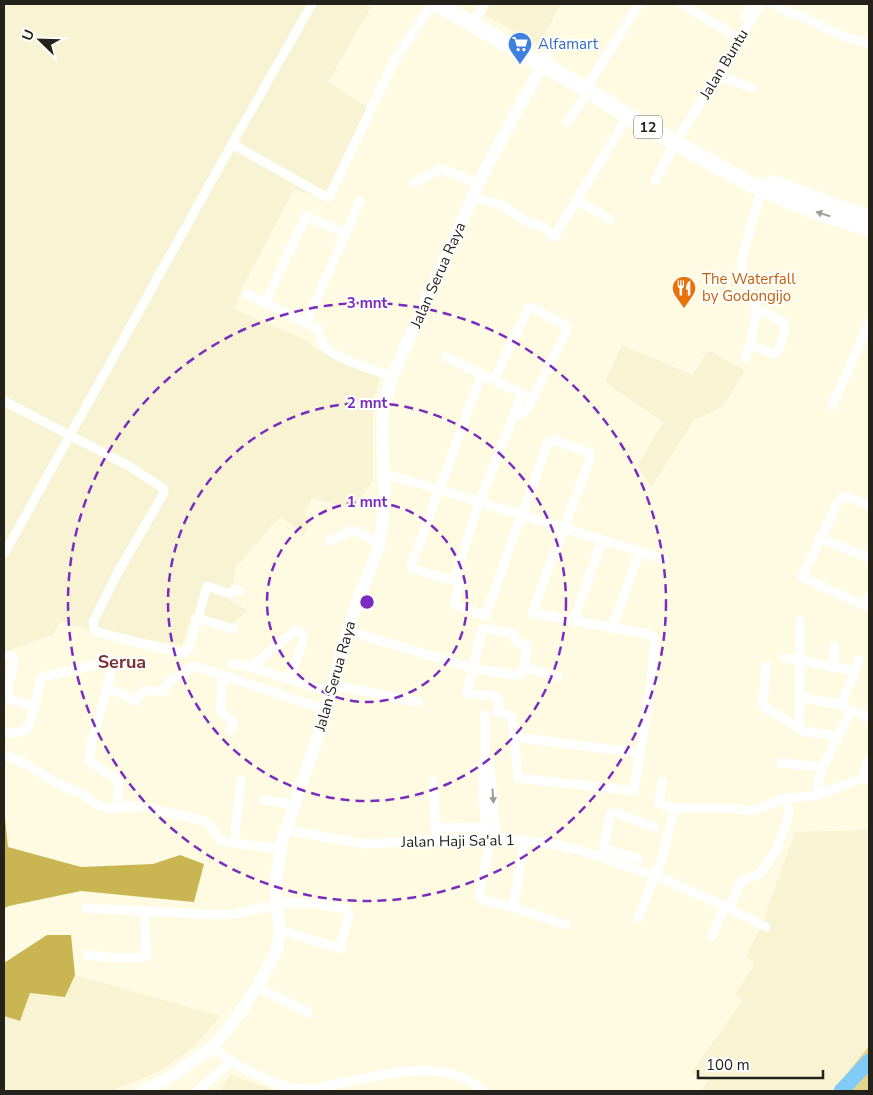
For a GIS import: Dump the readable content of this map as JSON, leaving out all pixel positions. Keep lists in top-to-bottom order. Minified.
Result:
{"streets":{"highway":["12"],"main road":["Jalan Serua Raya"],"street":["Jalan Buntu","Jalan Haji Sa'al 1"]},"crossings":[["Jalan Buntu","12"],["12","Jalan Serua Raya"],["Jalan Serua Raya","Jalan Haji Sa'al 1"]],"districts":["Serua"],"places":{"supermarket":["Alfamart"],"restaurant":["The Waterfall by Godongijo"]},"scale_bar":"100 m","north":"top left","rings":["3 mnt","2 mnt","1 mnt"]}
